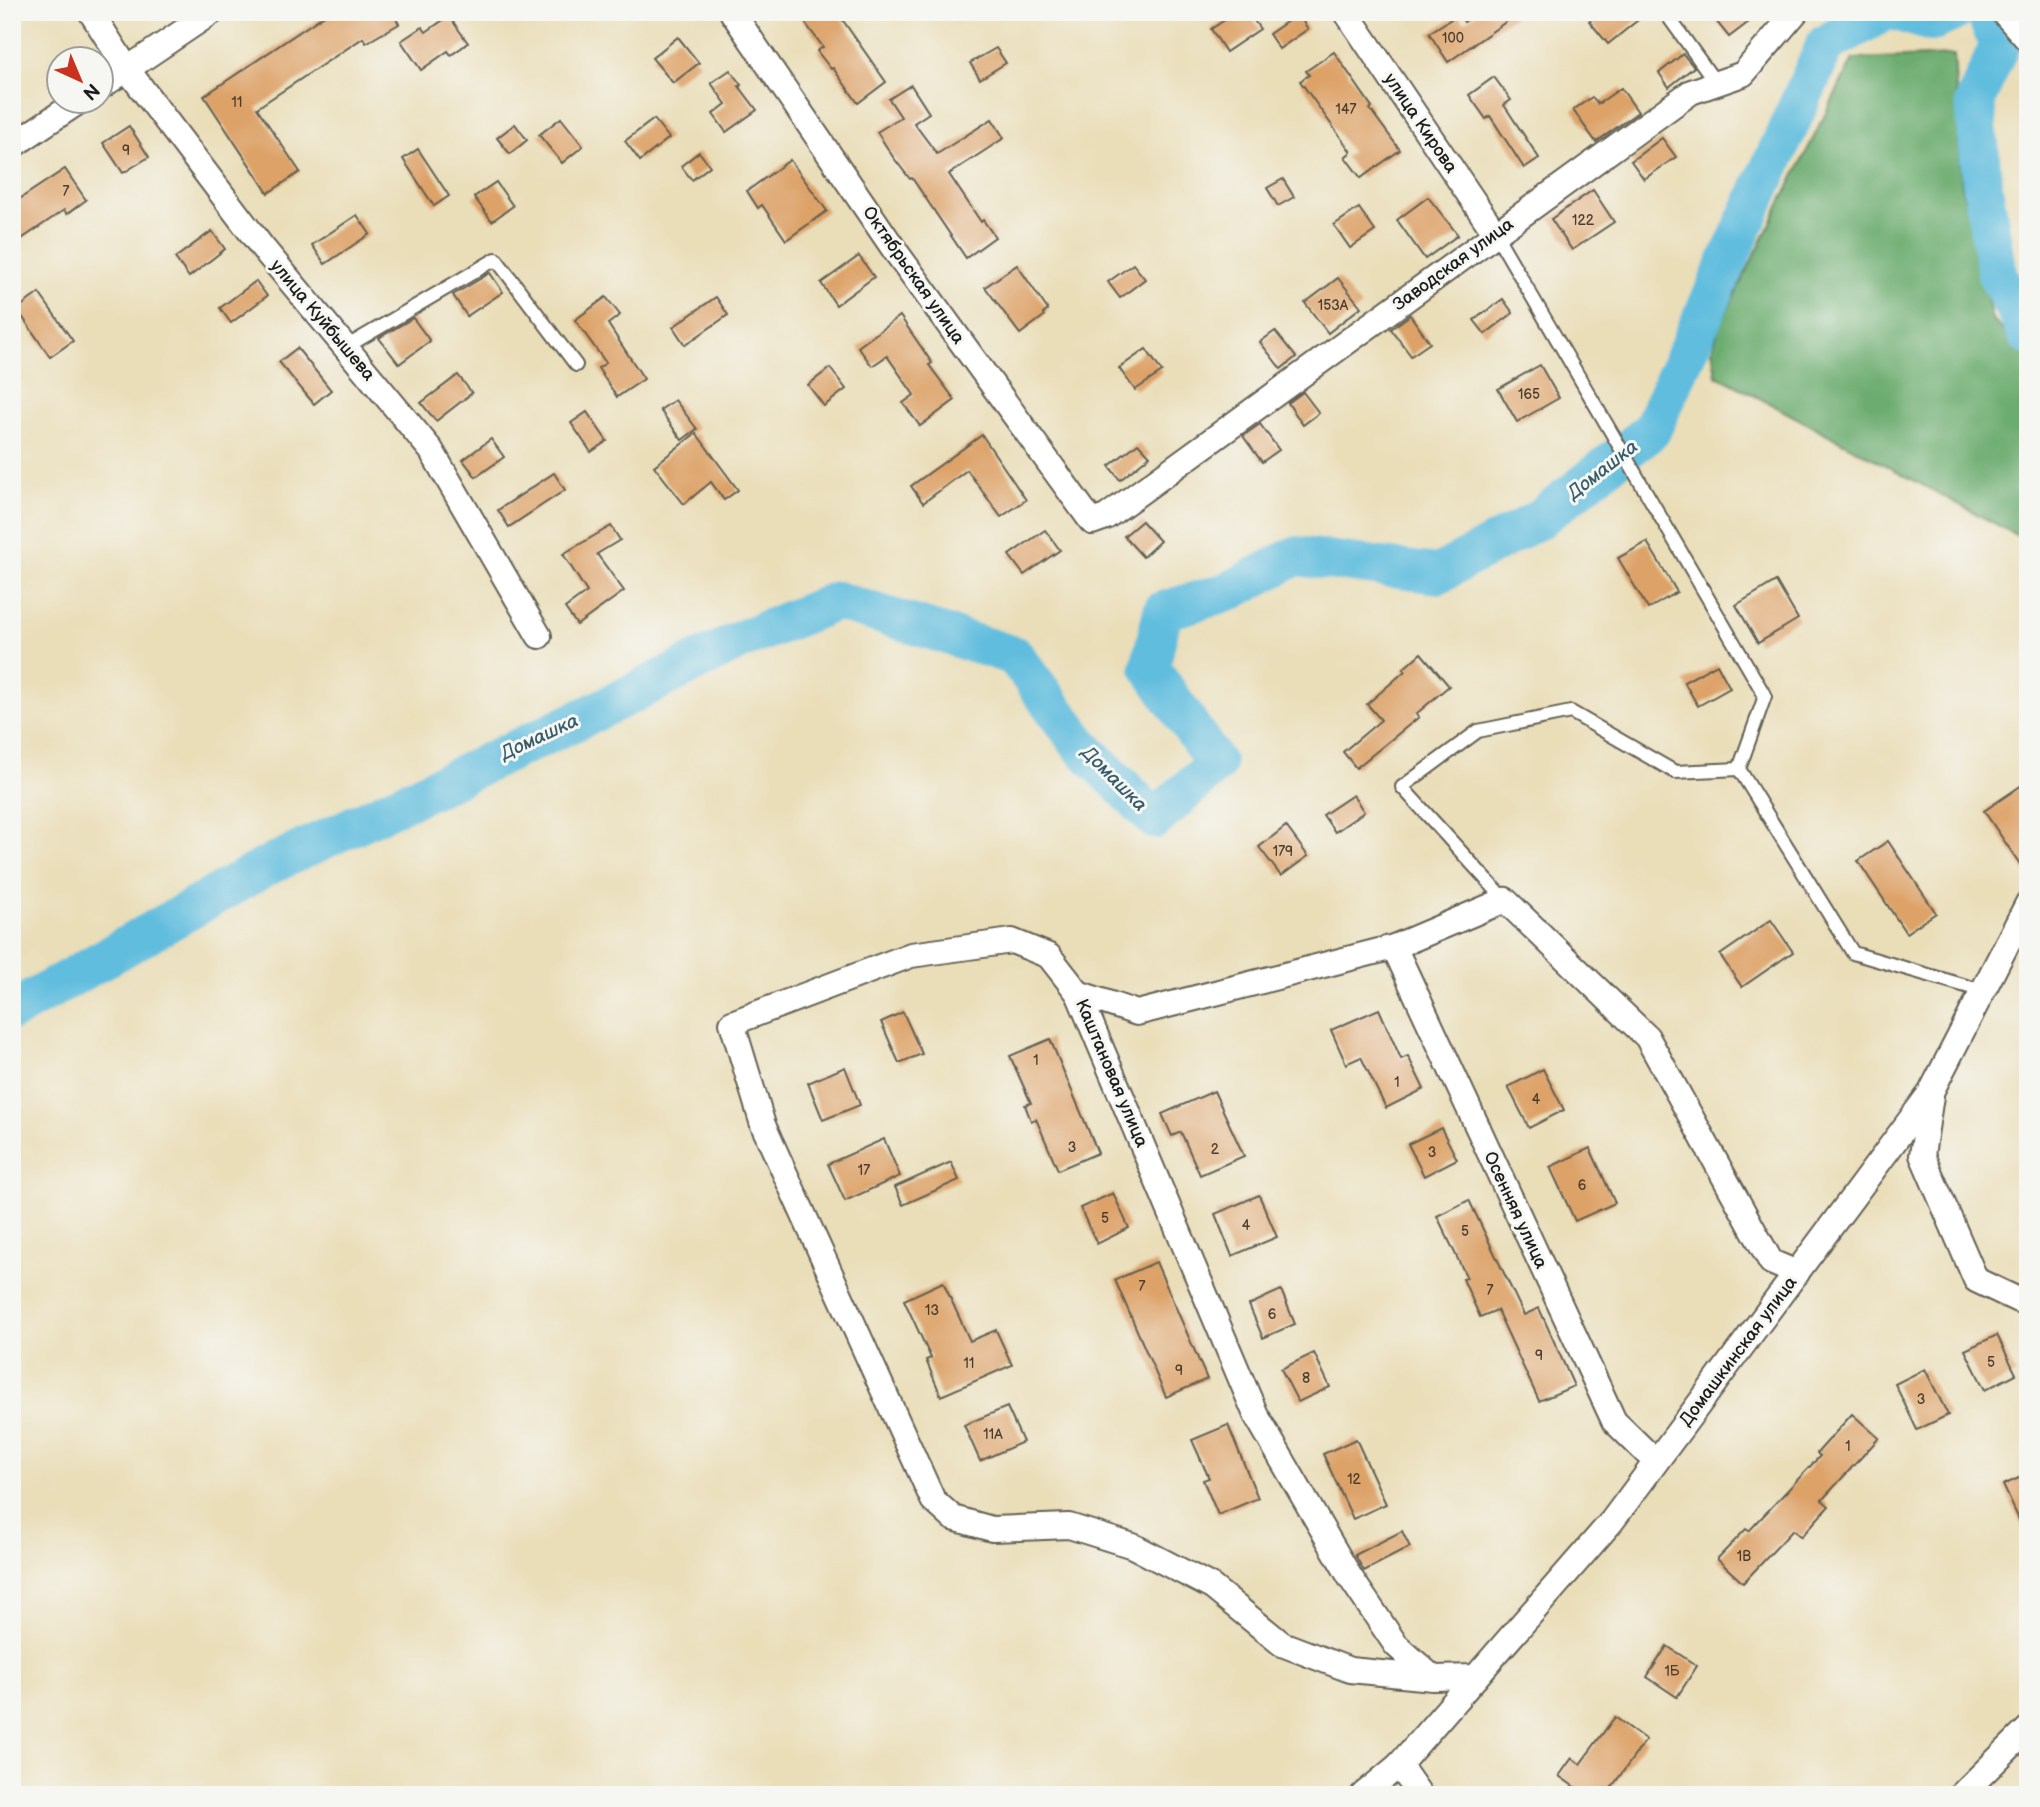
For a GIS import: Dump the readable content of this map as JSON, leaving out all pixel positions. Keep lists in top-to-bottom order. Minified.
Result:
{"streets":{"street":["улица Кирова","Заводская улица","Октябрьская улица","улица Куйбышева","Каштановая улица","Осенняя улица","Домашкинская улица"]},"crossings":[["улица Кирова","Заводская улица"],["Заводская улица","Октябрьская улица"],["Осенняя улица","Домашкинская улица"]],"water":["Домашка"],"house_numbers":["100","11","147","9","7","122","153А","165","179","1","1","4","3","2","3","17","6","5","4","5","7","7","13","6","9","5","11","9","8","3","11А","1","12","1В","1Б"],"north":"bottom right"}
